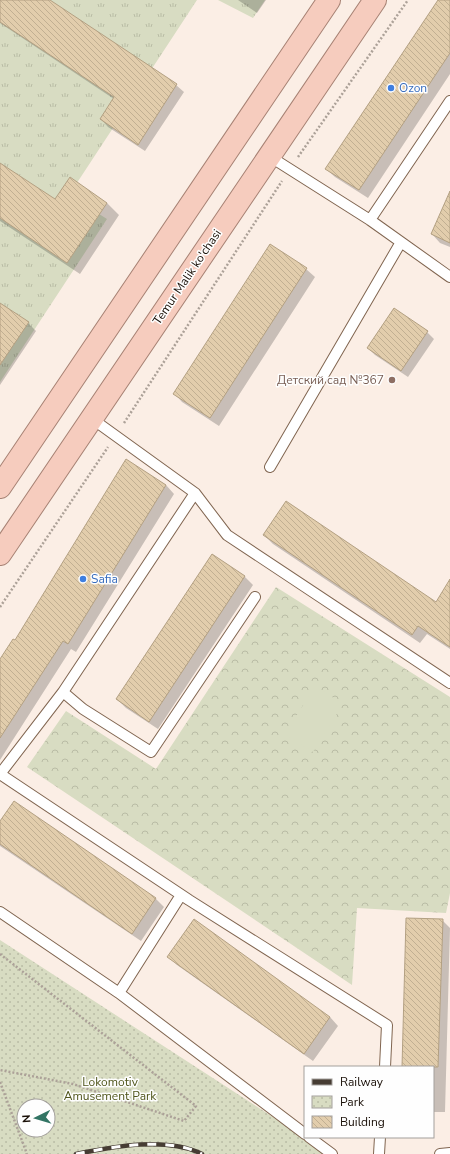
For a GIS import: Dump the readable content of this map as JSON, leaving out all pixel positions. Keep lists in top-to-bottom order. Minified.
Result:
{"streets":{"highway":["Temur Malik ko'chasi"]},"parks":["Lokomotiv Amusement Park"],"places":["Ozon","Детский сад №367","Safia"],"legend":["Railway","Park","Building"],"north":"left"}
